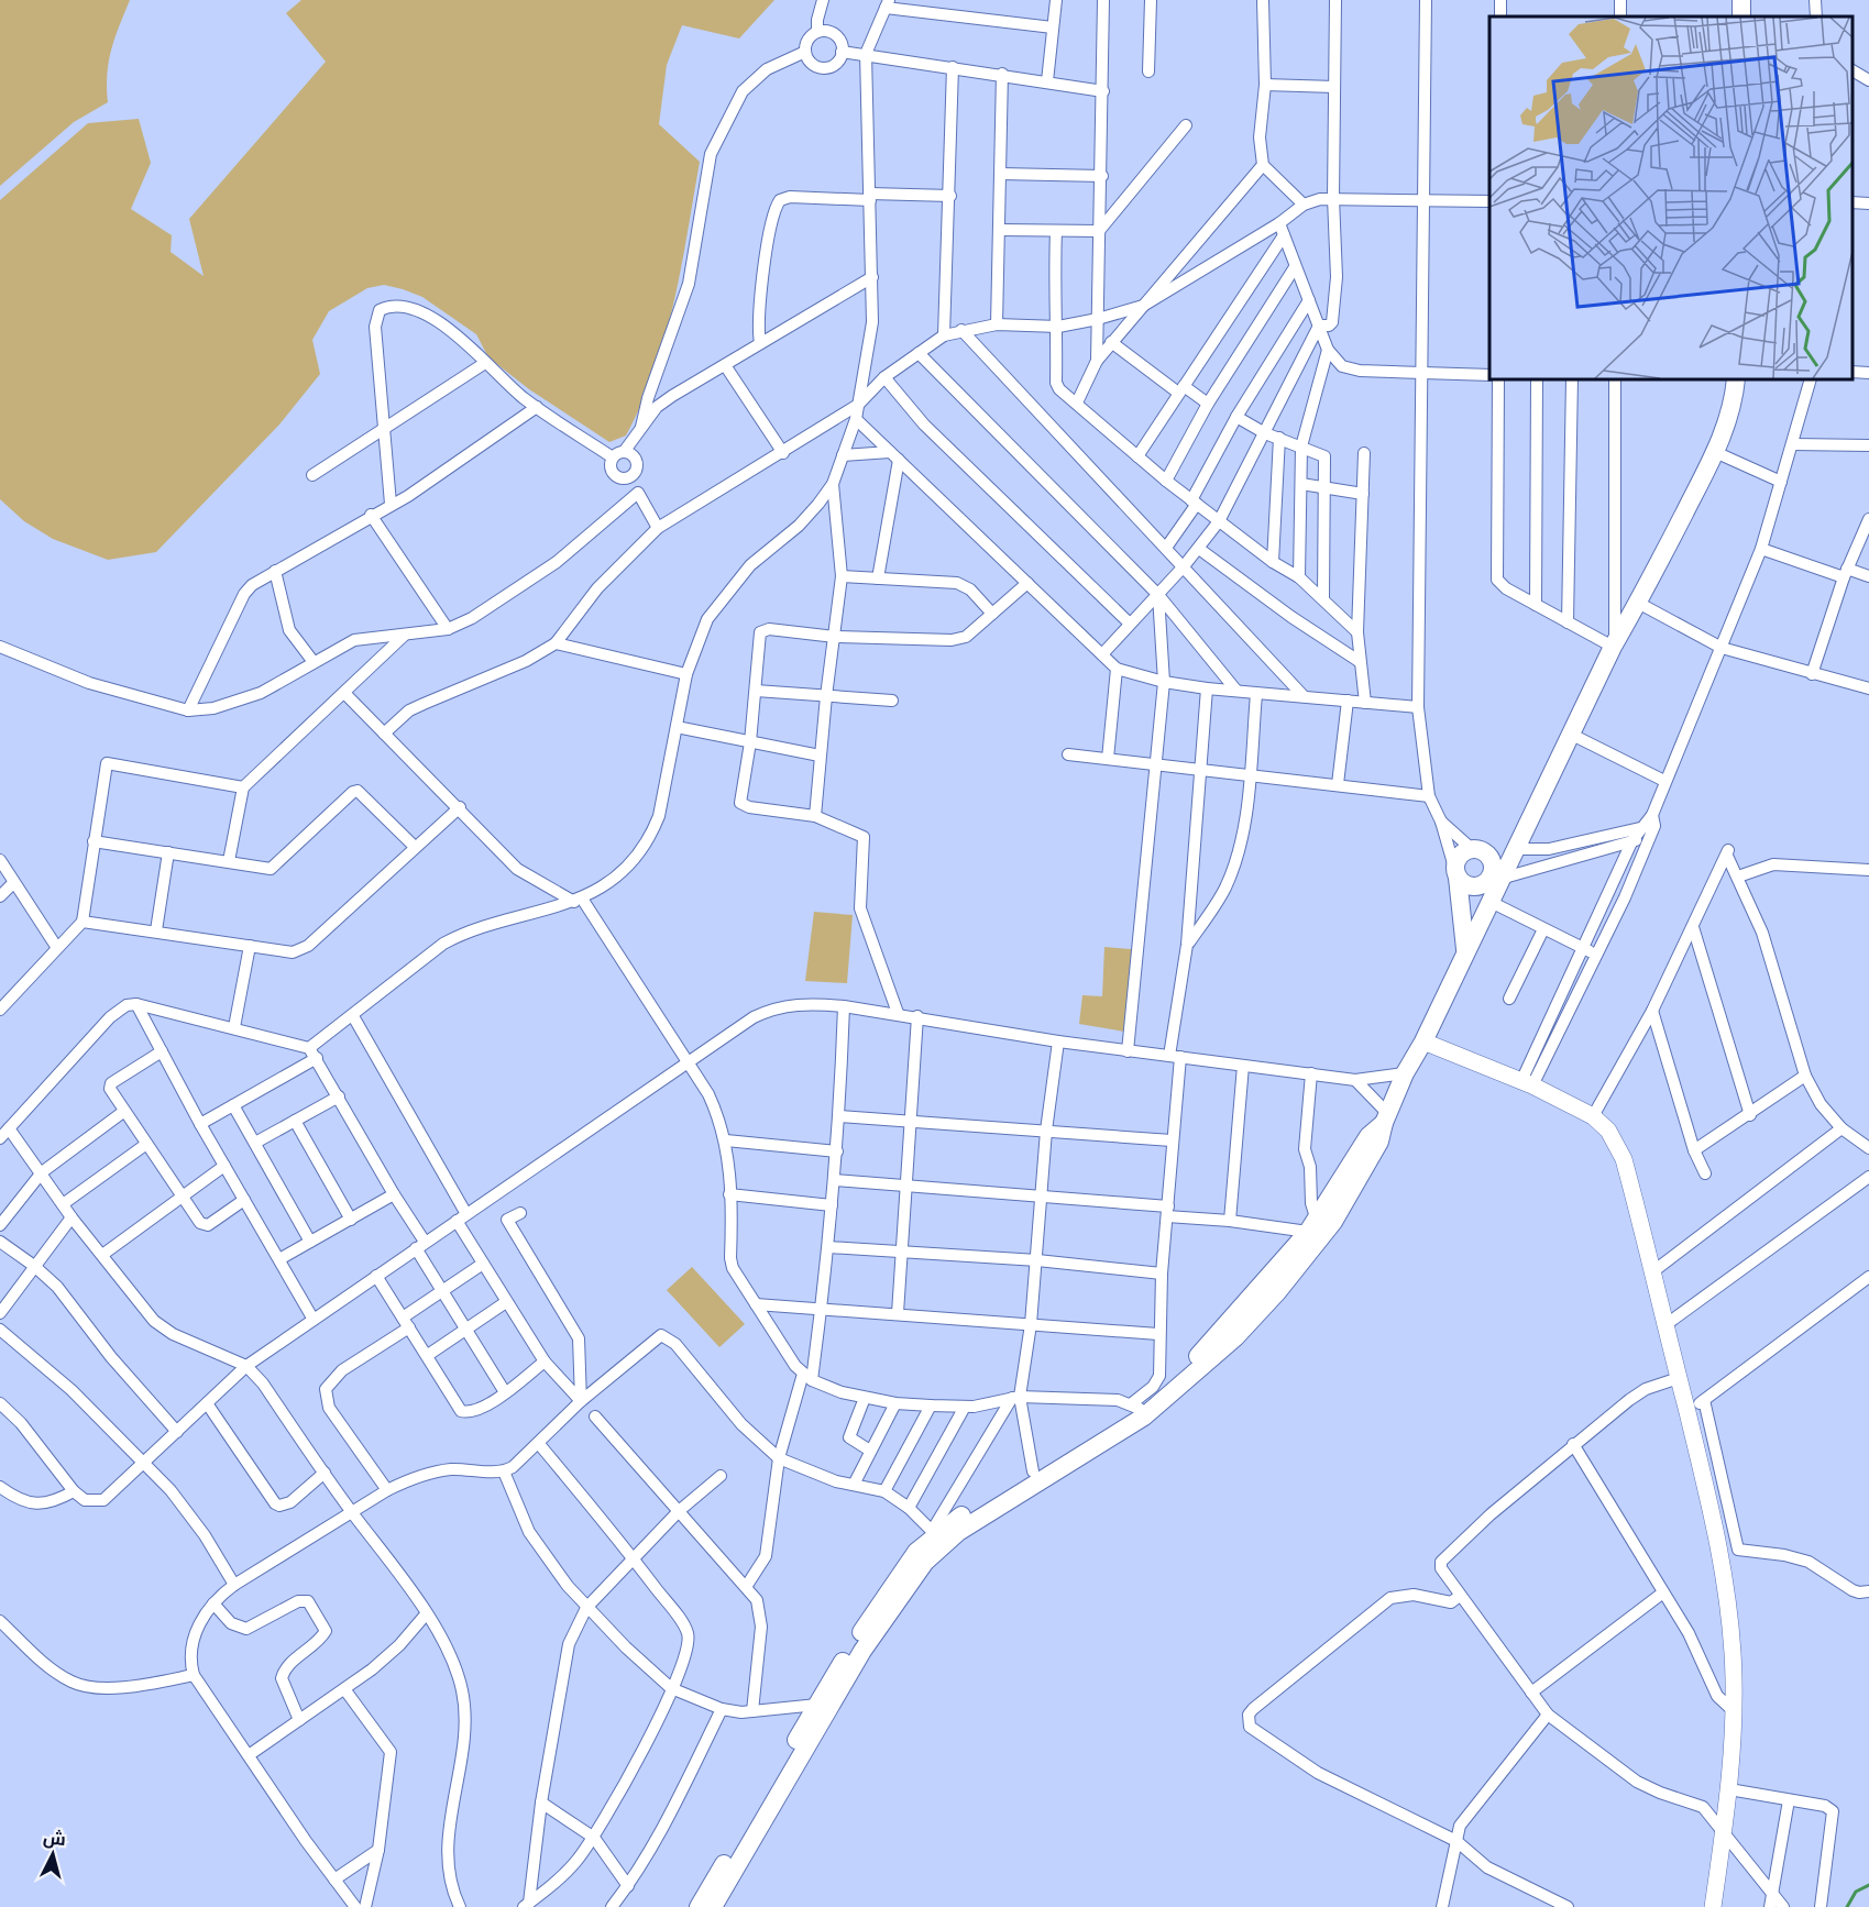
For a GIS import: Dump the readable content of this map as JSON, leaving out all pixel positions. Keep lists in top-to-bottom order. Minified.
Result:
{"north":"top"}
